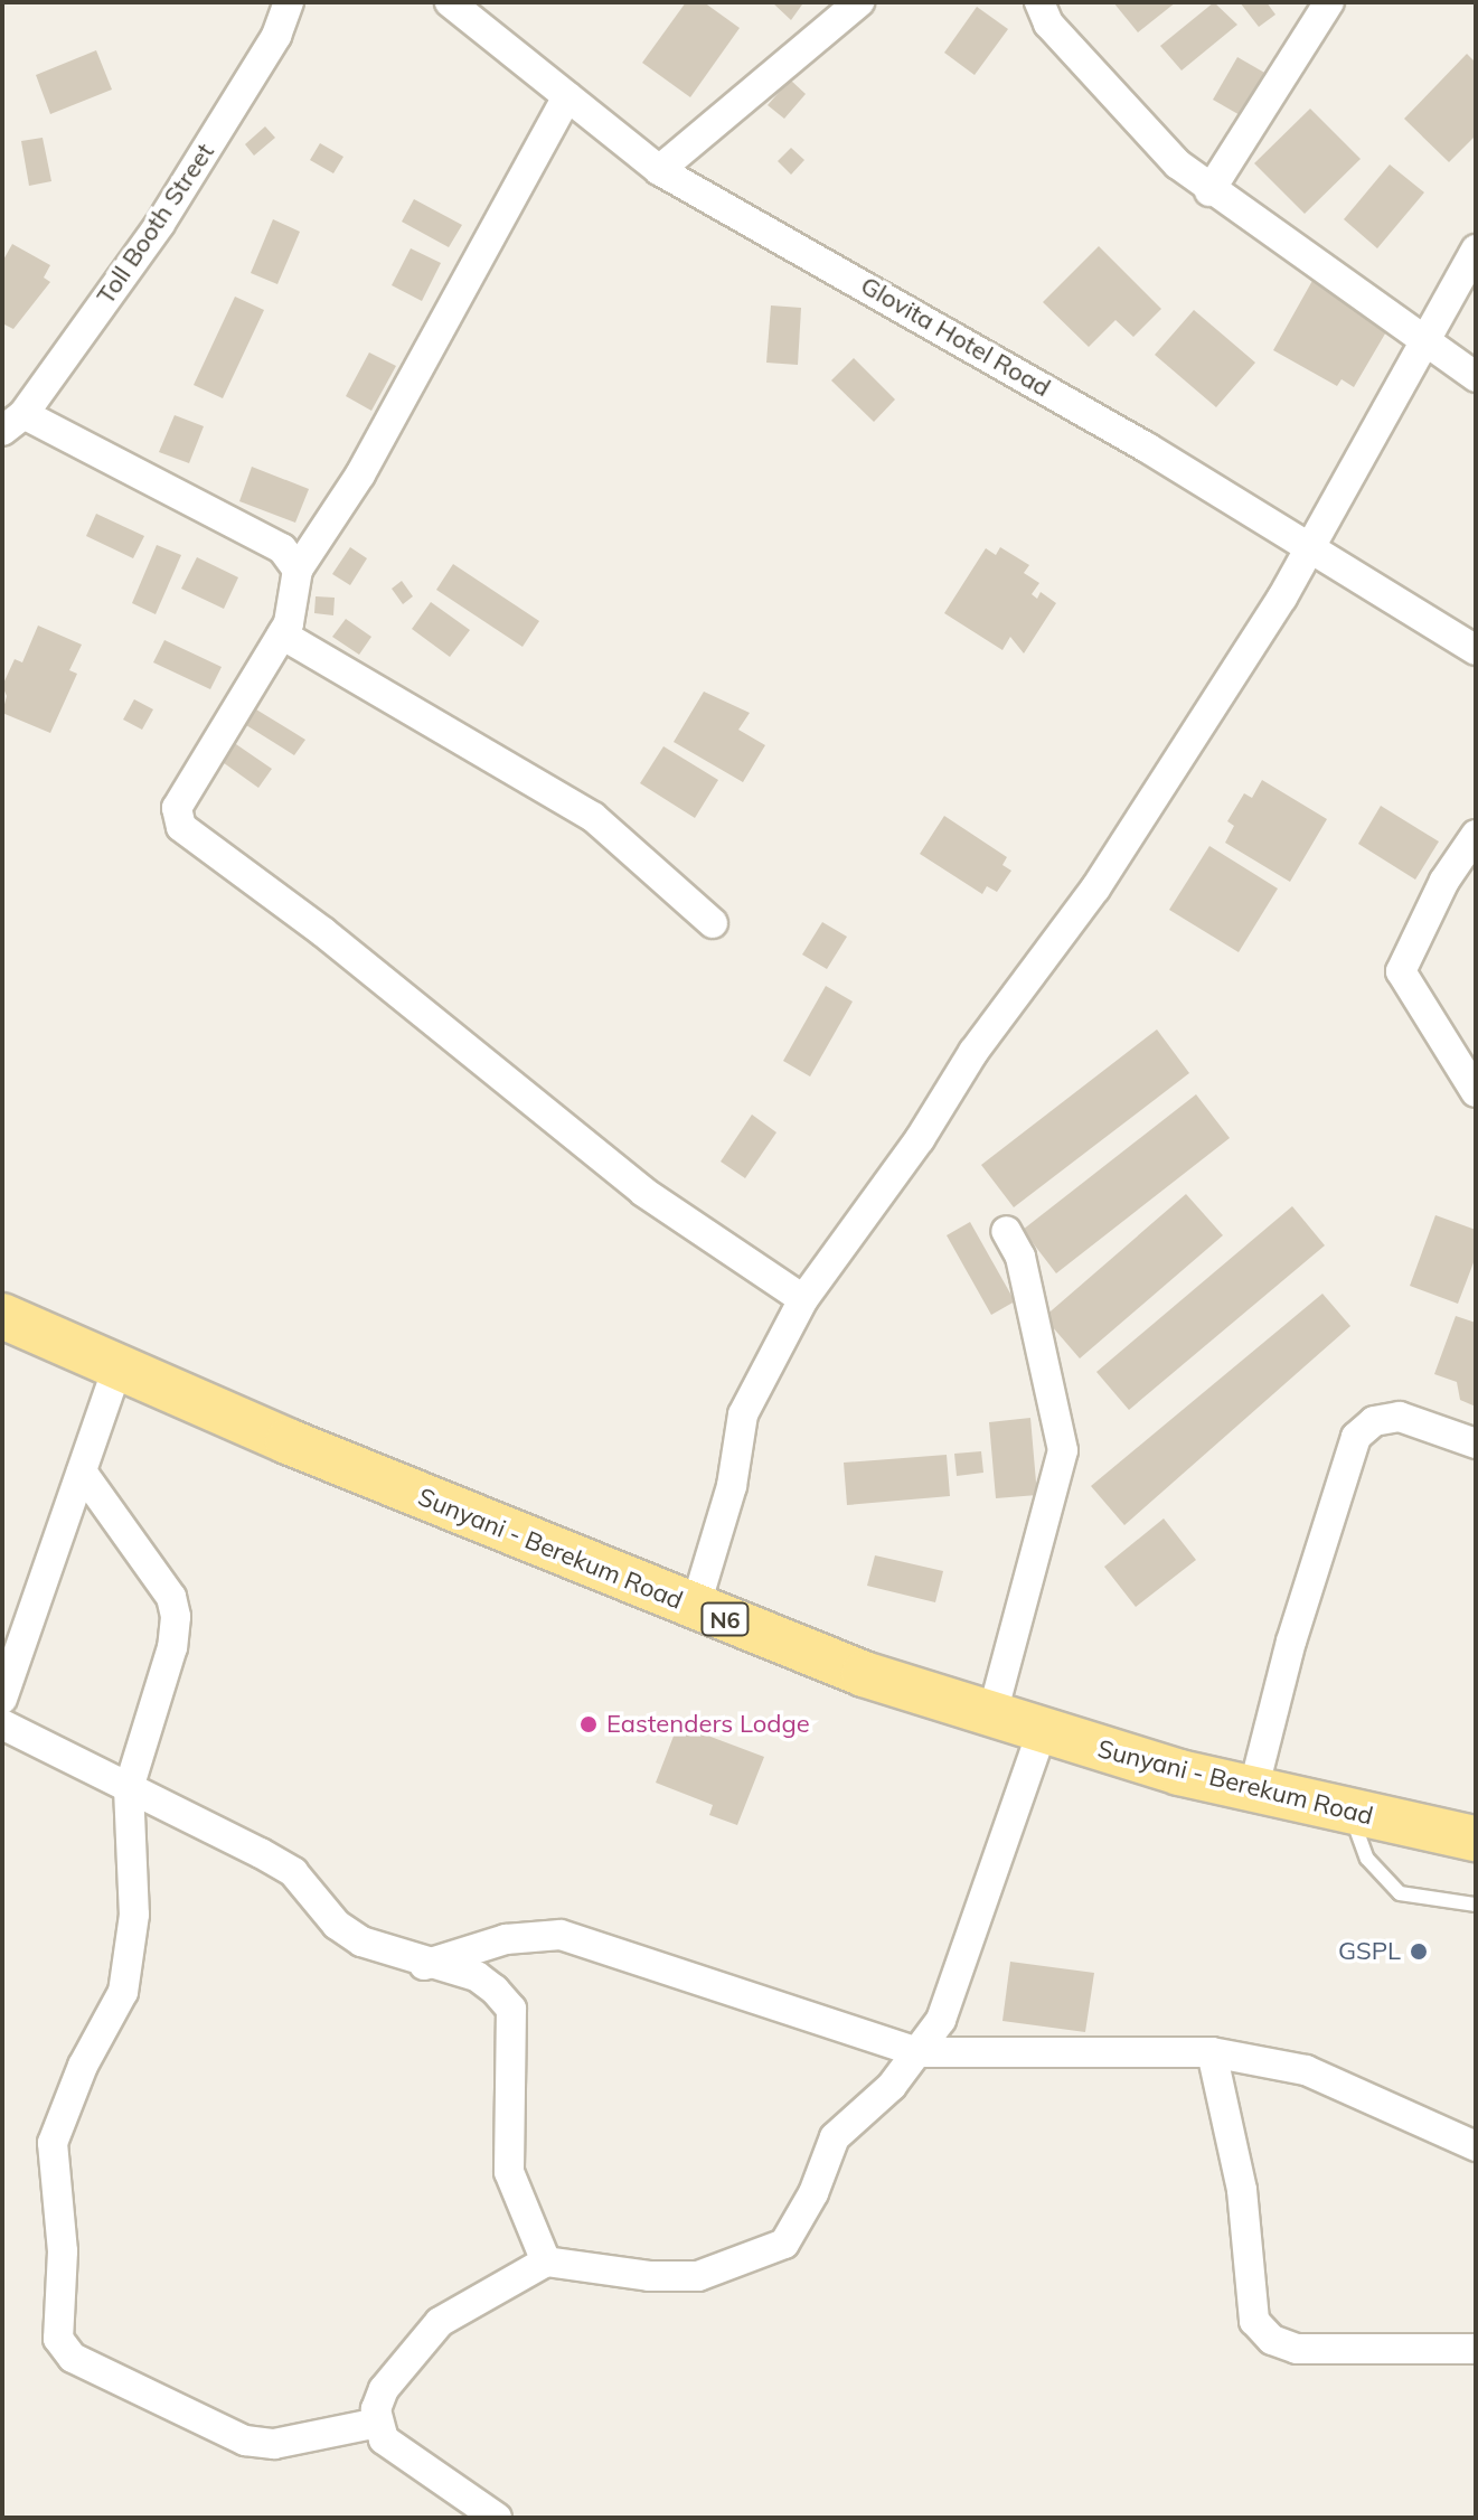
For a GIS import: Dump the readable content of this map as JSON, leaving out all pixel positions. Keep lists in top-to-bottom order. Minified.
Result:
{"streets":{"main road":["Sunyani - Berekum Road","N6"],"street":["Toll Booth Street","Glovita Hotel Road"]},"places":["Eastenders Lodge","GSPL"]}
